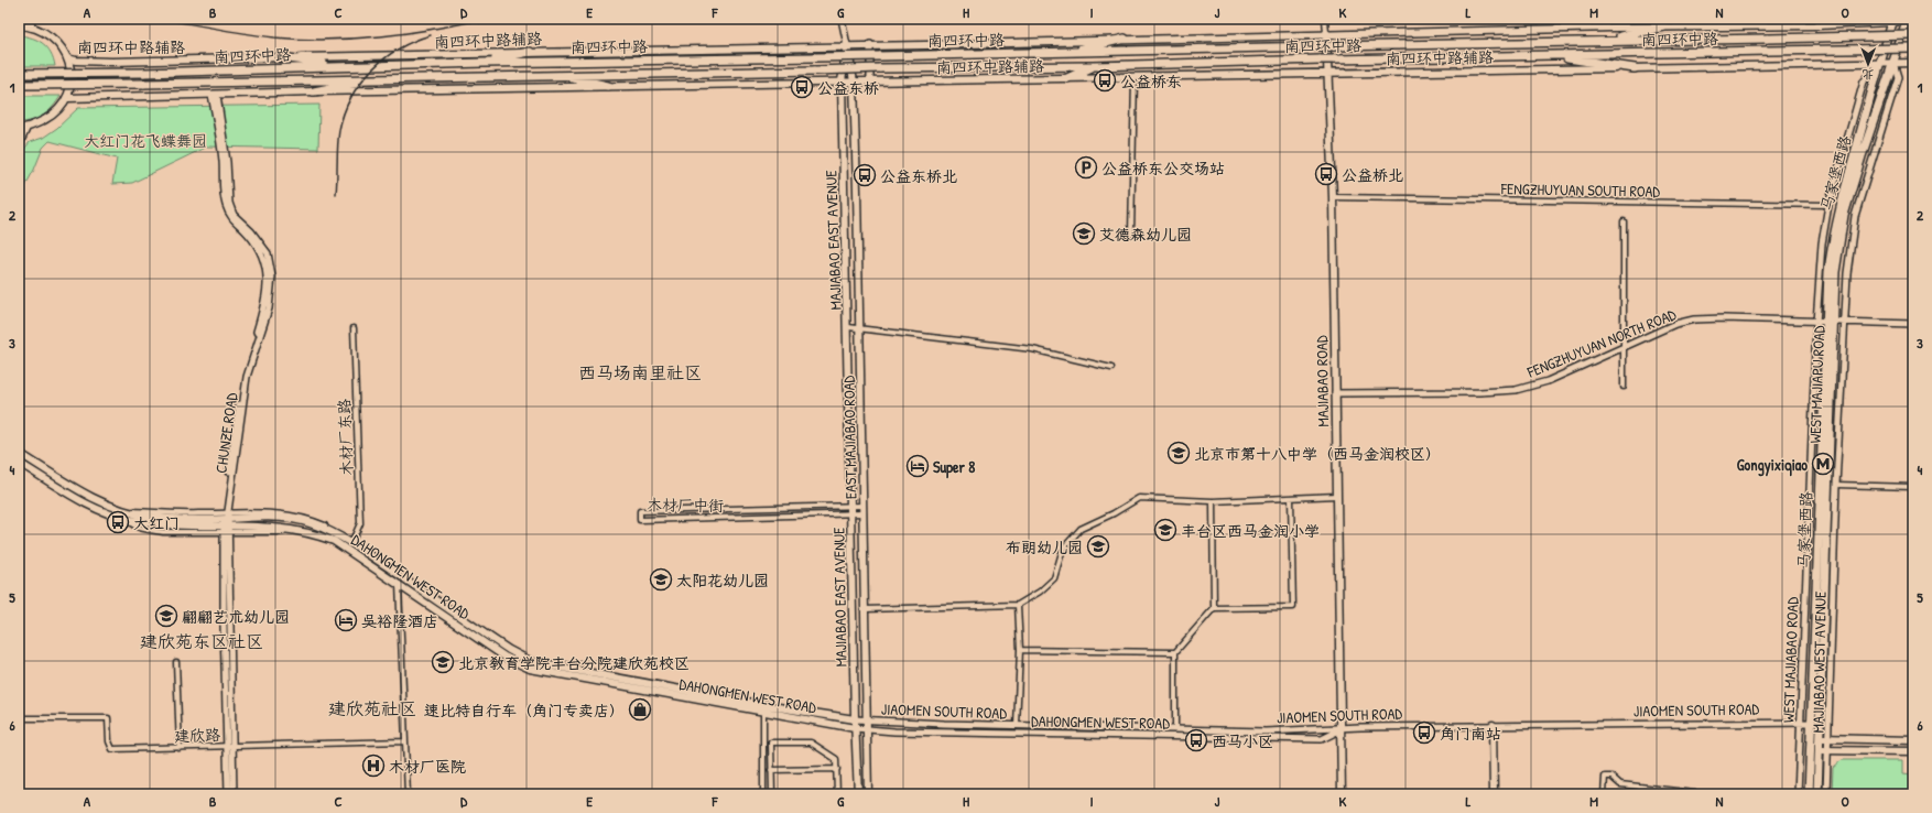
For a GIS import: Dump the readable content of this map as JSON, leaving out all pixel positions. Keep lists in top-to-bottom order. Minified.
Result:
{"streets":{"main road":["南四环中路","南四环中路辅路","马家堡西路","MAJIABAO EAST AVENUE","MAJIABAO ROAD","WEST MAJIAPU ROAD","EAST MAJIABAO ROAD","DAHONGMEN WEST ROAD"],"street":["FENGZHUYUAN SOUTH ROAD","FENGZHUYUAN NORTH ROAD","CHUNZE ROAD","木材厂东路","木材厂中街","WEST MAJIABAO ROAD","MAJIABAO WEST AVENUE","JIAOMEN SOUTH ROAD","建欣路"]},"crossings":[["南四环中路辅路","马家堡西路"],["南四环中路辅路","MAJIABAO EAST AVENUE"],["南四环中路辅路","MAJIABAO ROAD"],["南四环中路辅路","WEST MAJIAPU ROAD"],["南四环中路辅路","CHUNZE ROAD"],["南四环中路辅路","EAST MAJIABAO ROAD"],["南四环中路辅路","WEST MAJIABAO ROAD"],["南四环中路辅路","MAJIABAO WEST AVENUE"],["马家堡西路","FENGZHUYUAN NORTH ROAD"],["马家堡西路","WEST MAJIAPU ROAD"],["马家堡西路","WEST MAJIABAO ROAD"],["马家堡西路","JIAOMEN SOUTH ROAD"],["FENGZHUYUAN SOUTH ROAD","MAJIABAO ROAD"],["FENGZHUYUAN SOUTH ROAD","WEST MAJIABAO ROAD"],["MAJIABAO EAST AVENUE","EAST MAJIABAO ROAD"],["MAJIABAO EAST AVENUE","木材厂中街"],["MAJIABAO EAST AVENUE","DAHONGMEN WEST ROAD"],["FENGZHUYUAN NORTH ROAD","MAJIABAO ROAD"],["FENGZHUYUAN NORTH ROAD","WEST MAJIAPU ROAD"],["FENGZHUYUAN NORTH ROAD","WEST MAJIABAO ROAD"],["FENGZHUYUAN NORTH ROAD","MAJIABAO WEST AVENUE"],["MAJIABAO ROAD","DAHONGMEN WEST ROAD"],["MAJIABAO ROAD","JIAOMEN SOUTH ROAD"],["WEST MAJIAPU ROAD","WEST MAJIABAO ROAD"],["WEST MAJIAPU ROAD","MAJIABAO WEST AVENUE"],["CHUNZE ROAD","DAHONGMEN WEST ROAD"],["CHUNZE ROAD","建欣路"],["木材厂东路","DAHONGMEN WEST ROAD"],["EAST MAJIABAO ROAD","木材厂中街"],["EAST MAJIABAO ROAD","DAHONGMEN WEST ROAD"],["EAST MAJIABAO ROAD","JIAOMEN SOUTH ROAD"],["DAHONGMEN WEST ROAD","JIAOMEN SOUTH ROAD"],["WEST MAJIABAO ROAD","JIAOMEN SOUTH ROAD"]],"districts":["西马场南里社区","建欣苑东区社区","建欣苑社区"],"parks":["大红门花飞蝶舞园"],"places":{"bus stop":["公益桥东","公益东桥","公益桥北","公益东桥北","大红门","角门南站","西马小区"],"parking":["公益桥东公交场站"],"school or university":["艾德森幼儿园","北京市第十八中学（西马金润校区）","丰台区西马金润小学","布朗幼儿园","太阳花幼儿园","翩翩艺术幼儿园","北京教育学院丰台分院建欣苑校区"],"metro station":["Gongyixiqiao"],"hotel":["Super 8","吴裕隆酒店"],"shop":["速比特自行车（角门专卖店）"],"hospital":["木材厂医院"]},"north":"bottom","grid":{"columns":["A","B","C","D","E","F","G","H","I","J","K","L","M","N","O"],"rows":["1","2","3","4","5","6"]}}
